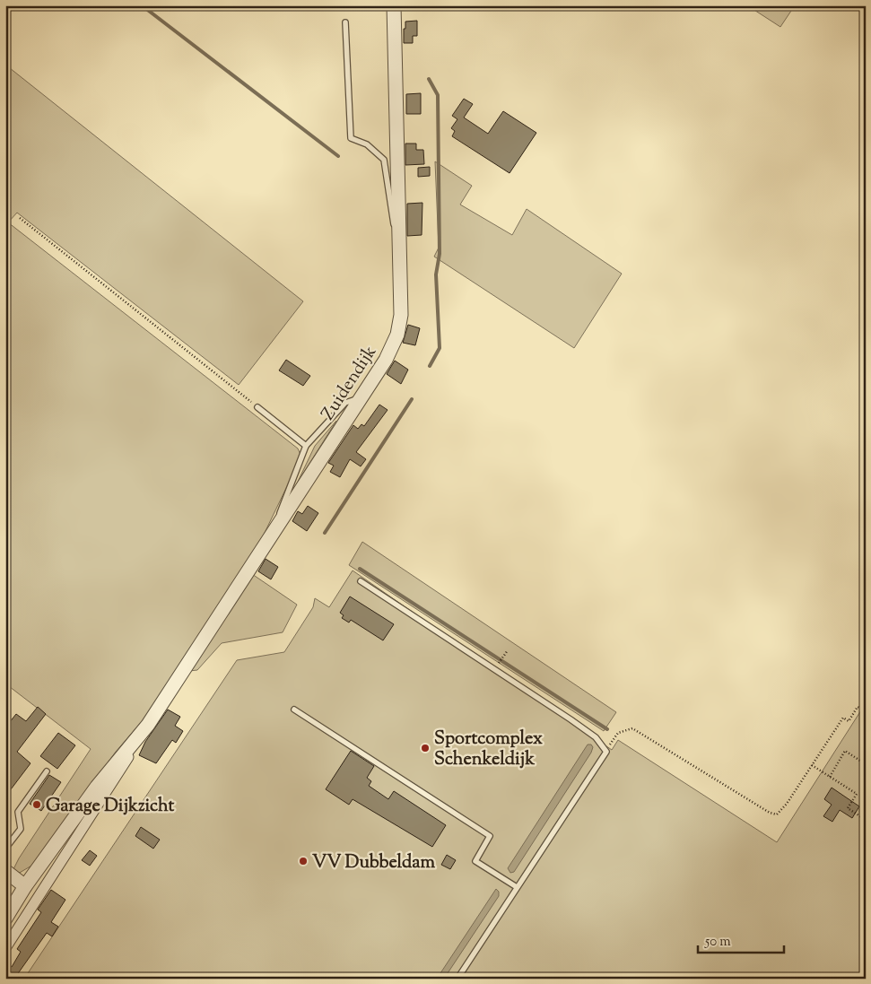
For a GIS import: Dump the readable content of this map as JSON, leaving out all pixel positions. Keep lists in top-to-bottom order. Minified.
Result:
{"streets":{"street":["Zuidendijk"]},"places":["Sportcomplex Schenkeldijk","Garage Dijkzicht","VV Dubbeldam"],"scale_bar":"50 m"}
